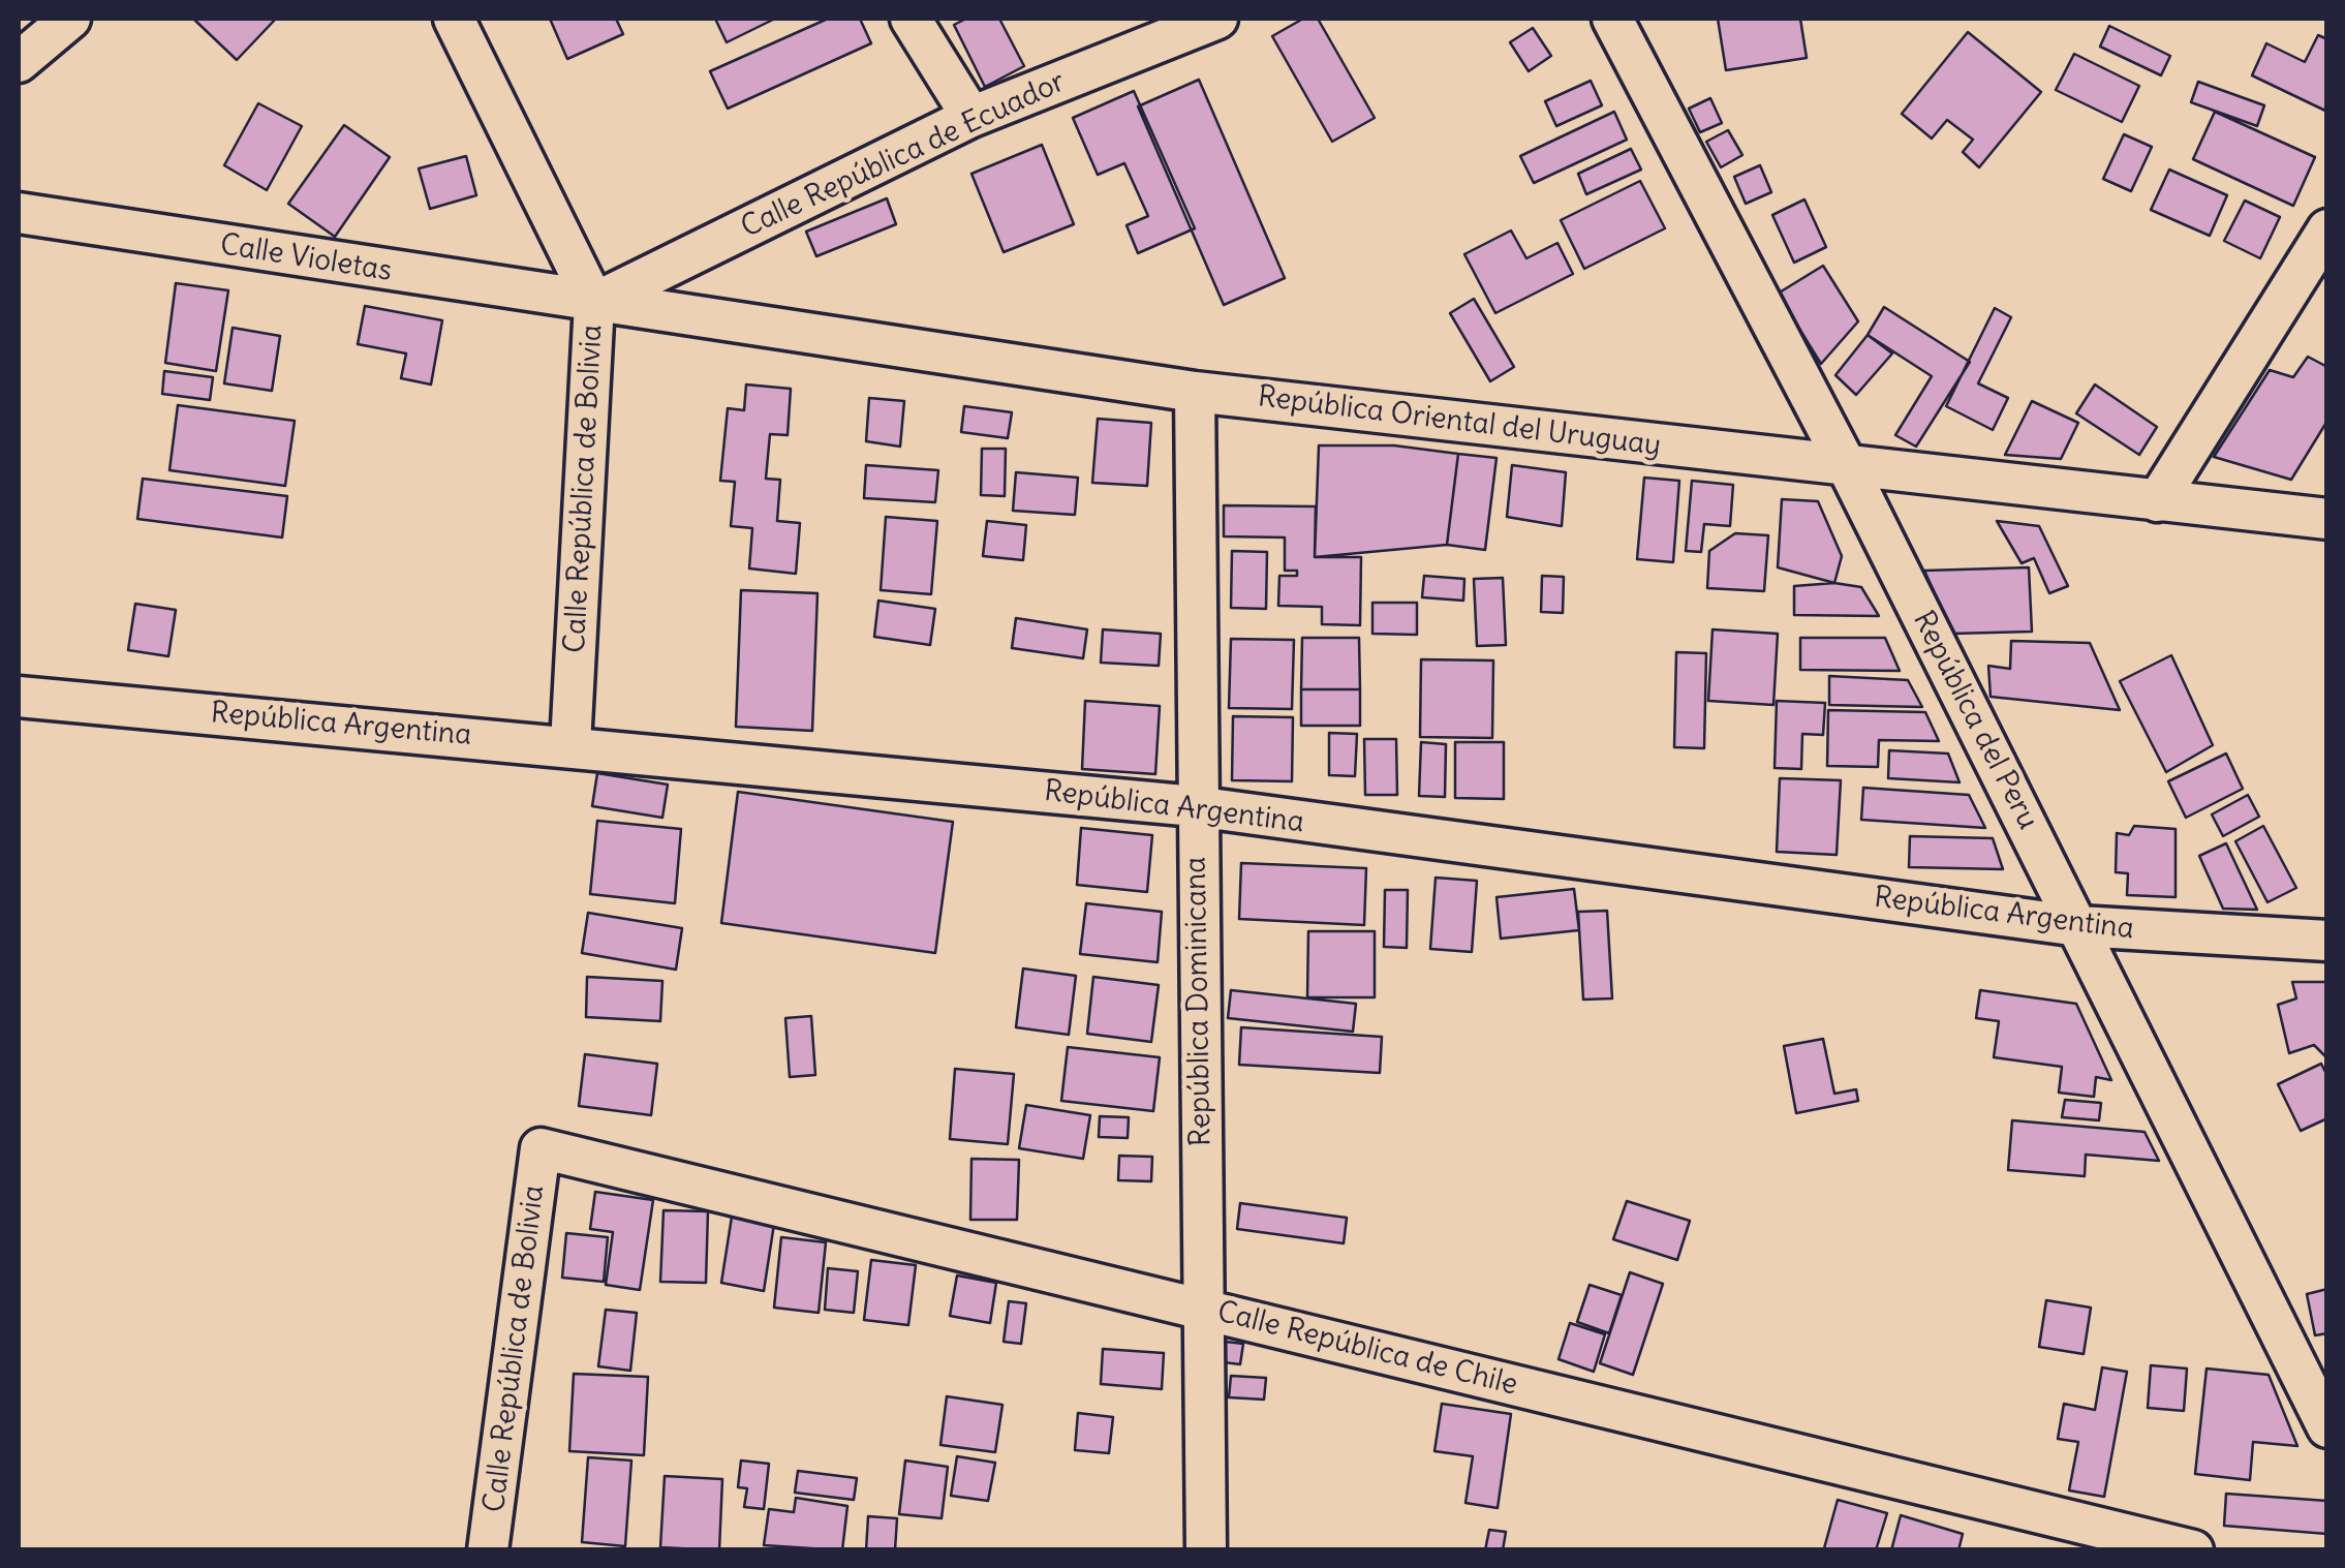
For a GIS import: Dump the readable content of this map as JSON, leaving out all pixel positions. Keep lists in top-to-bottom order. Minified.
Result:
{"streets":{"street":["Calle República de Ecuador","Calle Violetas","República Oriental del Uruguay","Calle República de Bolivia","República del Peru","República Argentina","República Dominicana","Calle República de Chile"]},"crossings":[["Calle República de Ecuador","Calle Violetas"],["Calle República de Ecuador","República Oriental del Uruguay"],["Calle República de Ecuador","Calle República de Bolivia"],["Calle Violetas","República Oriental del Uruguay"],["Calle Violetas","Calle República de Bolivia"],["República Oriental del Uruguay","Calle República de Bolivia"],["República Oriental del Uruguay","República del Peru"],["República Oriental del Uruguay","República Dominicana"],["Calle República de Bolivia","República Argentina"],["Calle República de Bolivia","Calle República de Chile"],["República del Peru","República Argentina"],["República Argentina","República Dominicana"],["República Dominicana","Calle República de Chile"]]}
